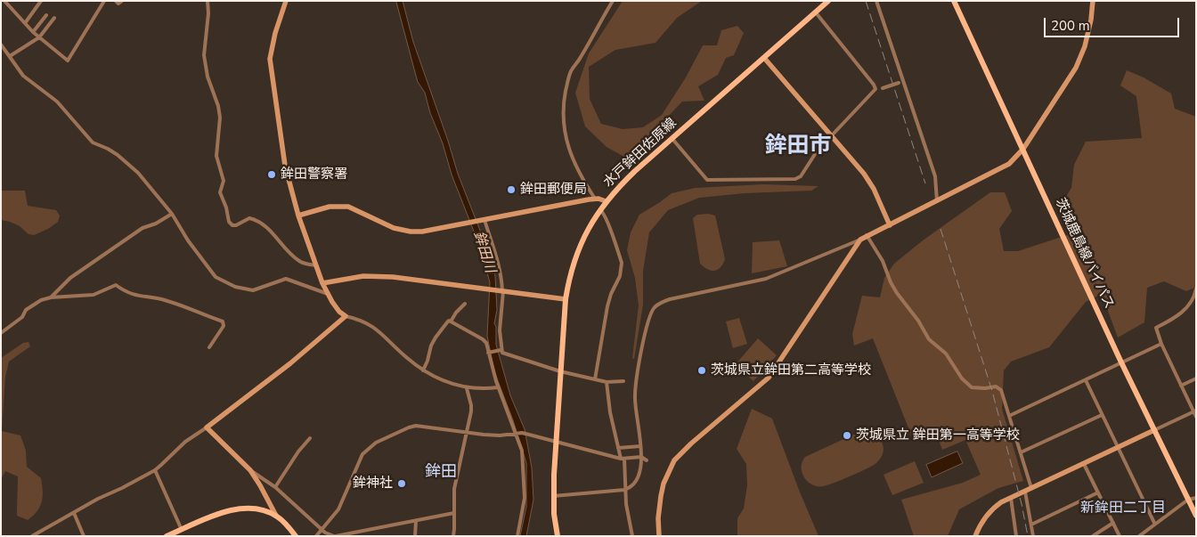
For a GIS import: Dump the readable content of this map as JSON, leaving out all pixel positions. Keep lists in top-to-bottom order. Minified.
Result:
{"streets":{"main road":["水戸鉾田佐原線","茨城鹿島線バイパス"]},"districts":["鉾田市","鉾田","新鉾田二丁目"],"water":["鉾田川"],"places":["鉾田警察署","鉾田郵便局","茨城県立鉾田第二高等学校","茨城県立 鉾田第一高等学校","鉾神社"],"scale_bar":"200 m"}
